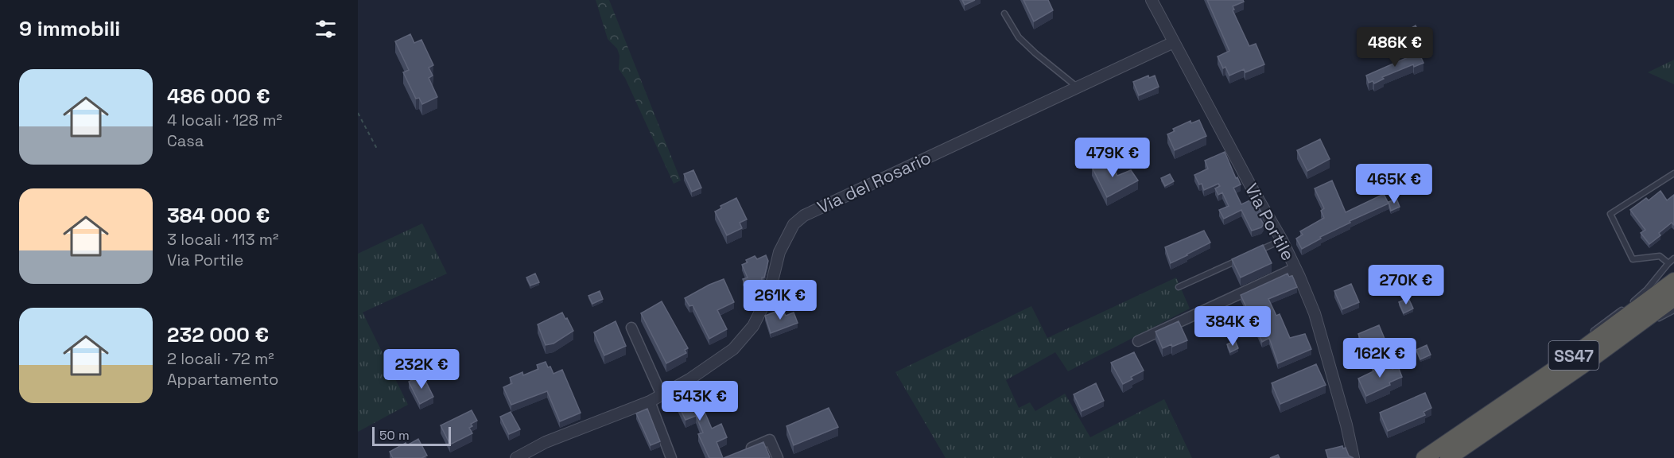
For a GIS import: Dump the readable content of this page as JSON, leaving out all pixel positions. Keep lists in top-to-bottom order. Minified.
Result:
{"streets":{"highway":["SS47"],"street":["Via del Rosario","Via Portile"]},"crossings":[["Via del Rosario","Via Portile"]],"scale_bar":"50 m","page":{"heading":"9 immobili","price":["486K €","479K €","465K €","270K €","261K €","384K €","162K €","232K €","543K €"],"list":[{"name":"486 000 €","note":"4 locali · 128 m² · Casa"},{"name":"384 000 €","note":"3 locali · 113 m² · Via Portile"},{"name":"232 000 €","note":"2 locali · 72 m² · Appartamento"}],"scale":"50 m"}}
